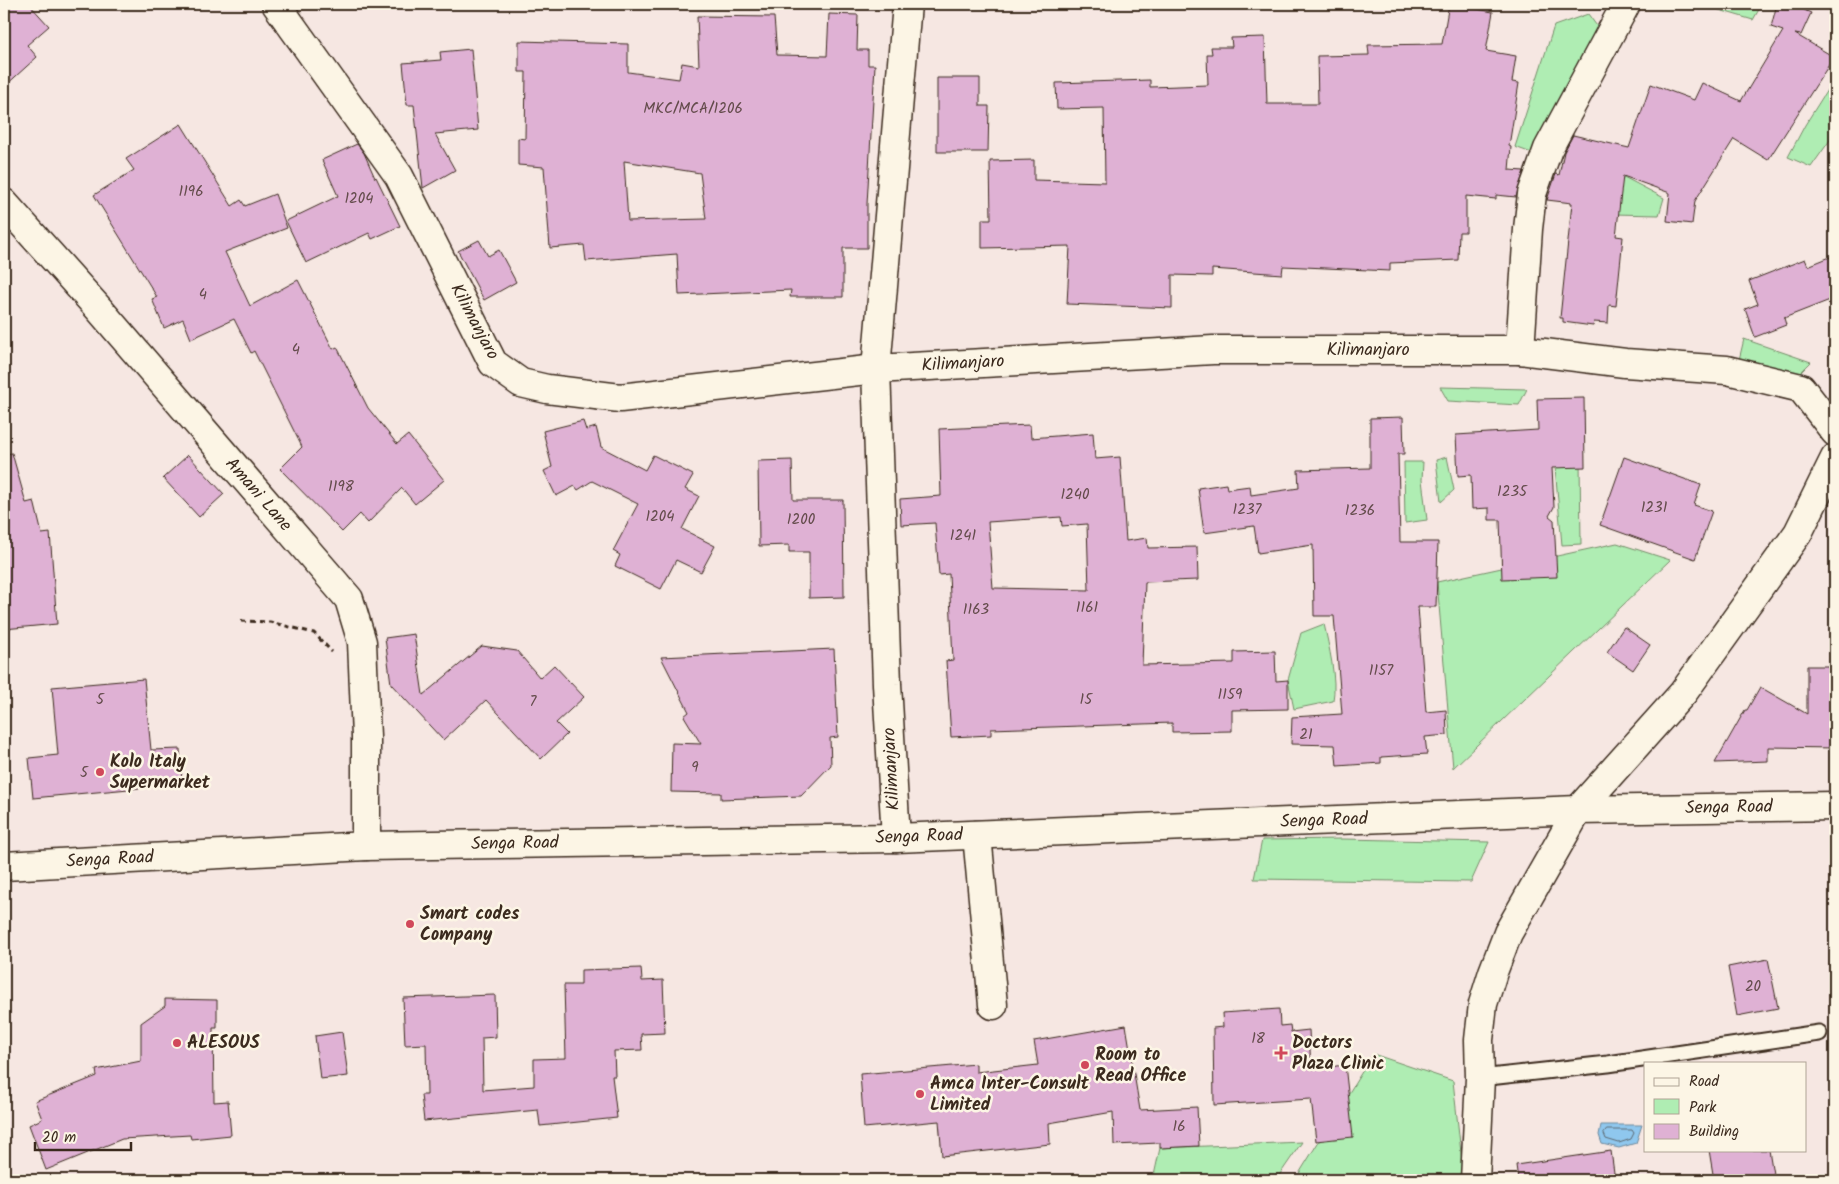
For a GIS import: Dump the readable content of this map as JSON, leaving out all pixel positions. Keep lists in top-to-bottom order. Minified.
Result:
{"streets":{"street":["Kilimanjaro","Amani Lane","Senga Road"]},"crossings":[["Kilimanjaro","Senga Road"],["Amani Lane","Senga Road"]],"places":{"other":["Kolo Italy Supermarket","Smart codes Company","ALESOUS","Room to Read Office","Amca Inter-Consult Limited"],"health":["Doctors Plaza Clinic"]},"house_numbers":["MKC/MCA/1206","1196","1204","4","4","1198","1235","1240","1231","1237","1236","1204","1200","1241","1161","1163","1157","1159","5","15","7","21","9","5","20","18","16"],"legend":["Road","Park","Building"],"scale_bar":"20 m"}
